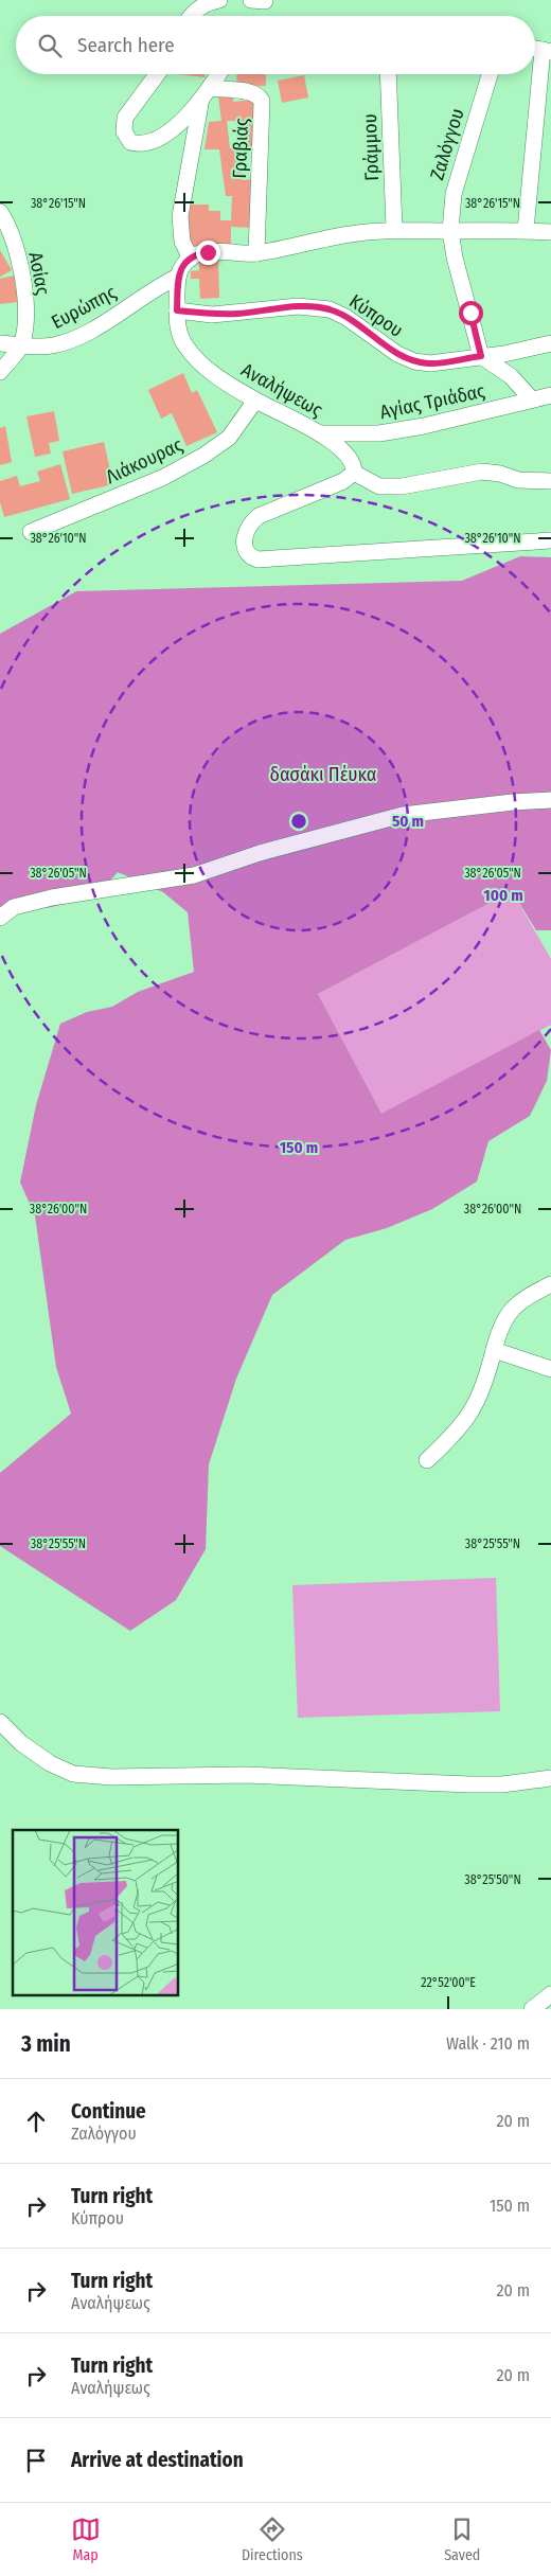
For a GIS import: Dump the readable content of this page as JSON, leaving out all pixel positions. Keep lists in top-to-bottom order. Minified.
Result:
{"streets":{"street":["Ζαλόγγου","Γράμμου","Γραβιάς","Ασίας","Ευρώπης","Κύπρου","Αναλήψεως","Αγίας Τριάδας","Λιάκουρας"]},"crossings":[["Ζαλόγγου","Κύπρου"],["Ασίας","Ευρώπης"],["Ευρώπης","Αναλήψεως"],["Κύπρου","Αναλήψεως"],["Αναλήψεως","Αγίας Τριάδας"],["Αναλήψεως","Λιάκουρας"]],"parks":["δασάκι Πέυκα"],"page":{"search":"Search here","heading":["3 min","Walk · 210 m"],"list":[["Continue","Ζαλόγγου","20 m"],["Turn right","Κύπρου","150 m"],["Turn right","Αναλήψεως","20 m"],["Turn right","Αναλήψεως","20 m"],"Arrive at destination"],"nav":["Map","Directions","Saved"]},"coordinates":["38°26'15\"N","38°26'10\"N","38°26'05\"N","38°26'00\"N","38°25'55\"N","38°25'50\"N","22°52'00\"E"],"rings":["50 m","100 m","150 m"]}
